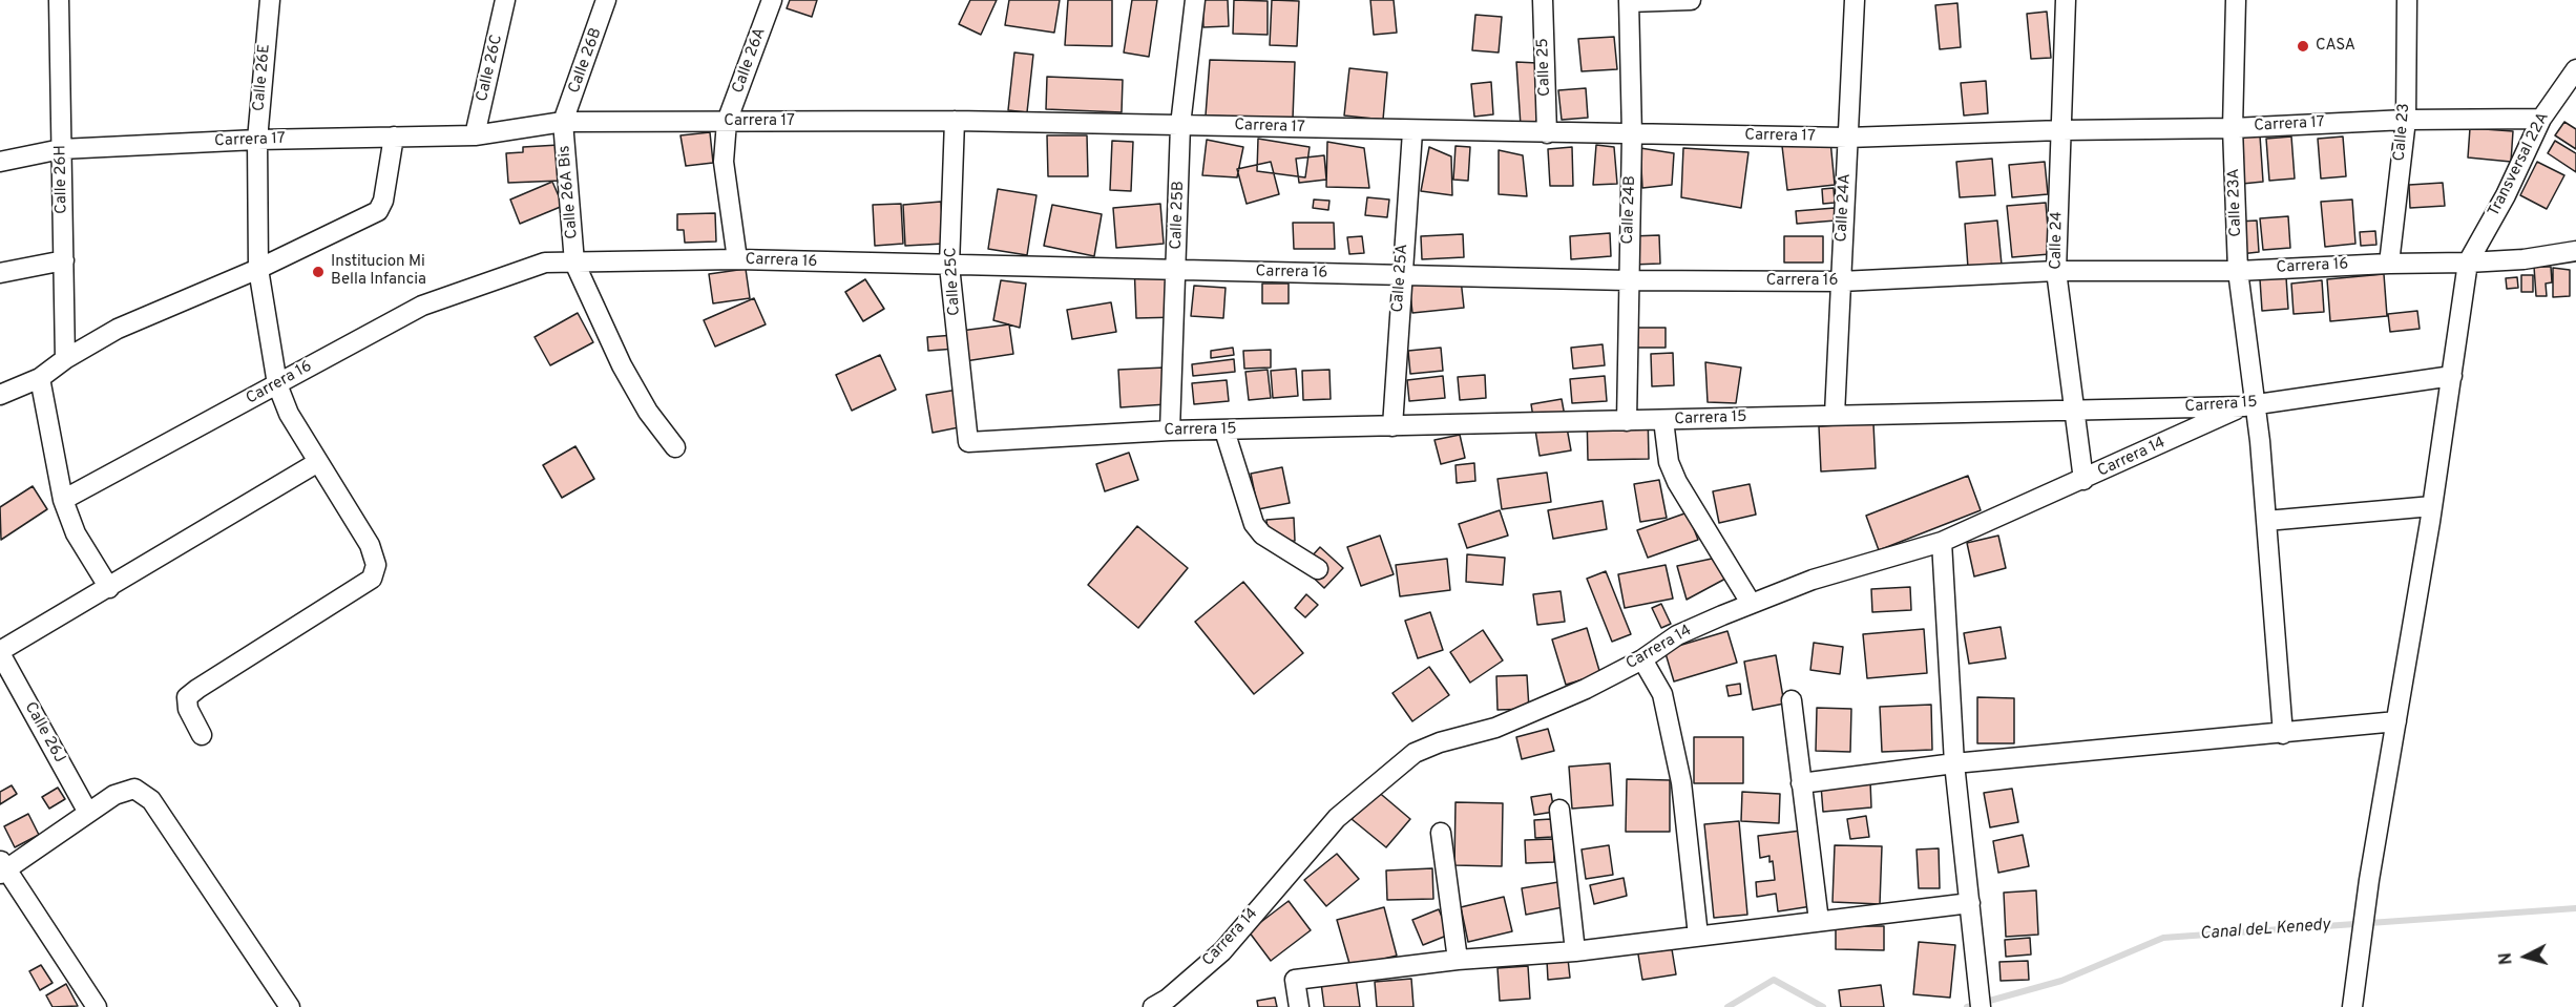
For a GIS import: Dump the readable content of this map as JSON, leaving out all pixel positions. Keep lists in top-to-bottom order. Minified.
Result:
{"streets":{"street":["Calle 26B","Calle 26A","Calle 25","Calle 26C","Calle 26E","Carrera 17","Calle 23","Transversal 22A","Calle 26H","Calle 26A Bis","Calle 23A","Calle 24A","Calle 24B","Calle 25B","Calle 24","Carrera 16","Calle 25A","Calle 25C","Carrera 15","Carrera 14","Calle 26J"]},"crossings":[["Calle 26B","Carrera 17"],["Calle 26B","Calle 26A Bis"],["Calle 26A","Carrera 17"],["Calle 26A","Carrera 16"],["Calle 25","Carrera 17"],["Calle 26C","Carrera 17"],["Calle 26E","Carrera 17"],["Calle 26E","Carrera 16"],["Carrera 17","Calle 23"],["Carrera 17","Transversal 22A"],["Carrera 17","Calle 26H"],["Carrera 17","Calle 26A Bis"],["Carrera 17","Calle 23A"],["Carrera 17","Calle 24A"],["Carrera 17","Calle 24B"],["Carrera 17","Calle 25B"],["Carrera 17","Calle 24"],["Carrera 17","Calle 25A"],["Carrera 17","Calle 25C"],["Calle 23","Carrera 16"],["Transversal 22A","Carrera 16"],["Calle 26A Bis","Carrera 16"],["Calle 23A","Carrera 16"],["Calle 23A","Carrera 15"],["Calle 23A","Carrera 14"],["Calle 24A","Carrera 16"],["Calle 24A","Carrera 15"],["Calle 24B","Carrera 16"],["Calle 24B","Carrera 15"],["Calle 25B","Carrera 16"],["Calle 25B","Carrera 15"],["Calle 24","Carrera 16"],["Calle 24","Carrera 15"],["Calle 24","Carrera 14"],["Carrera 16","Calle 25A"],["Carrera 16","Calle 25C"],["Calle 25A","Carrera 15"],["Calle 25C","Carrera 15"],["Carrera 15","Carrera 14"]],"water":["Canal deL Kenedy"],"places":["CASA","Institucion Mi Bella Infancia"],"north":"left"}
